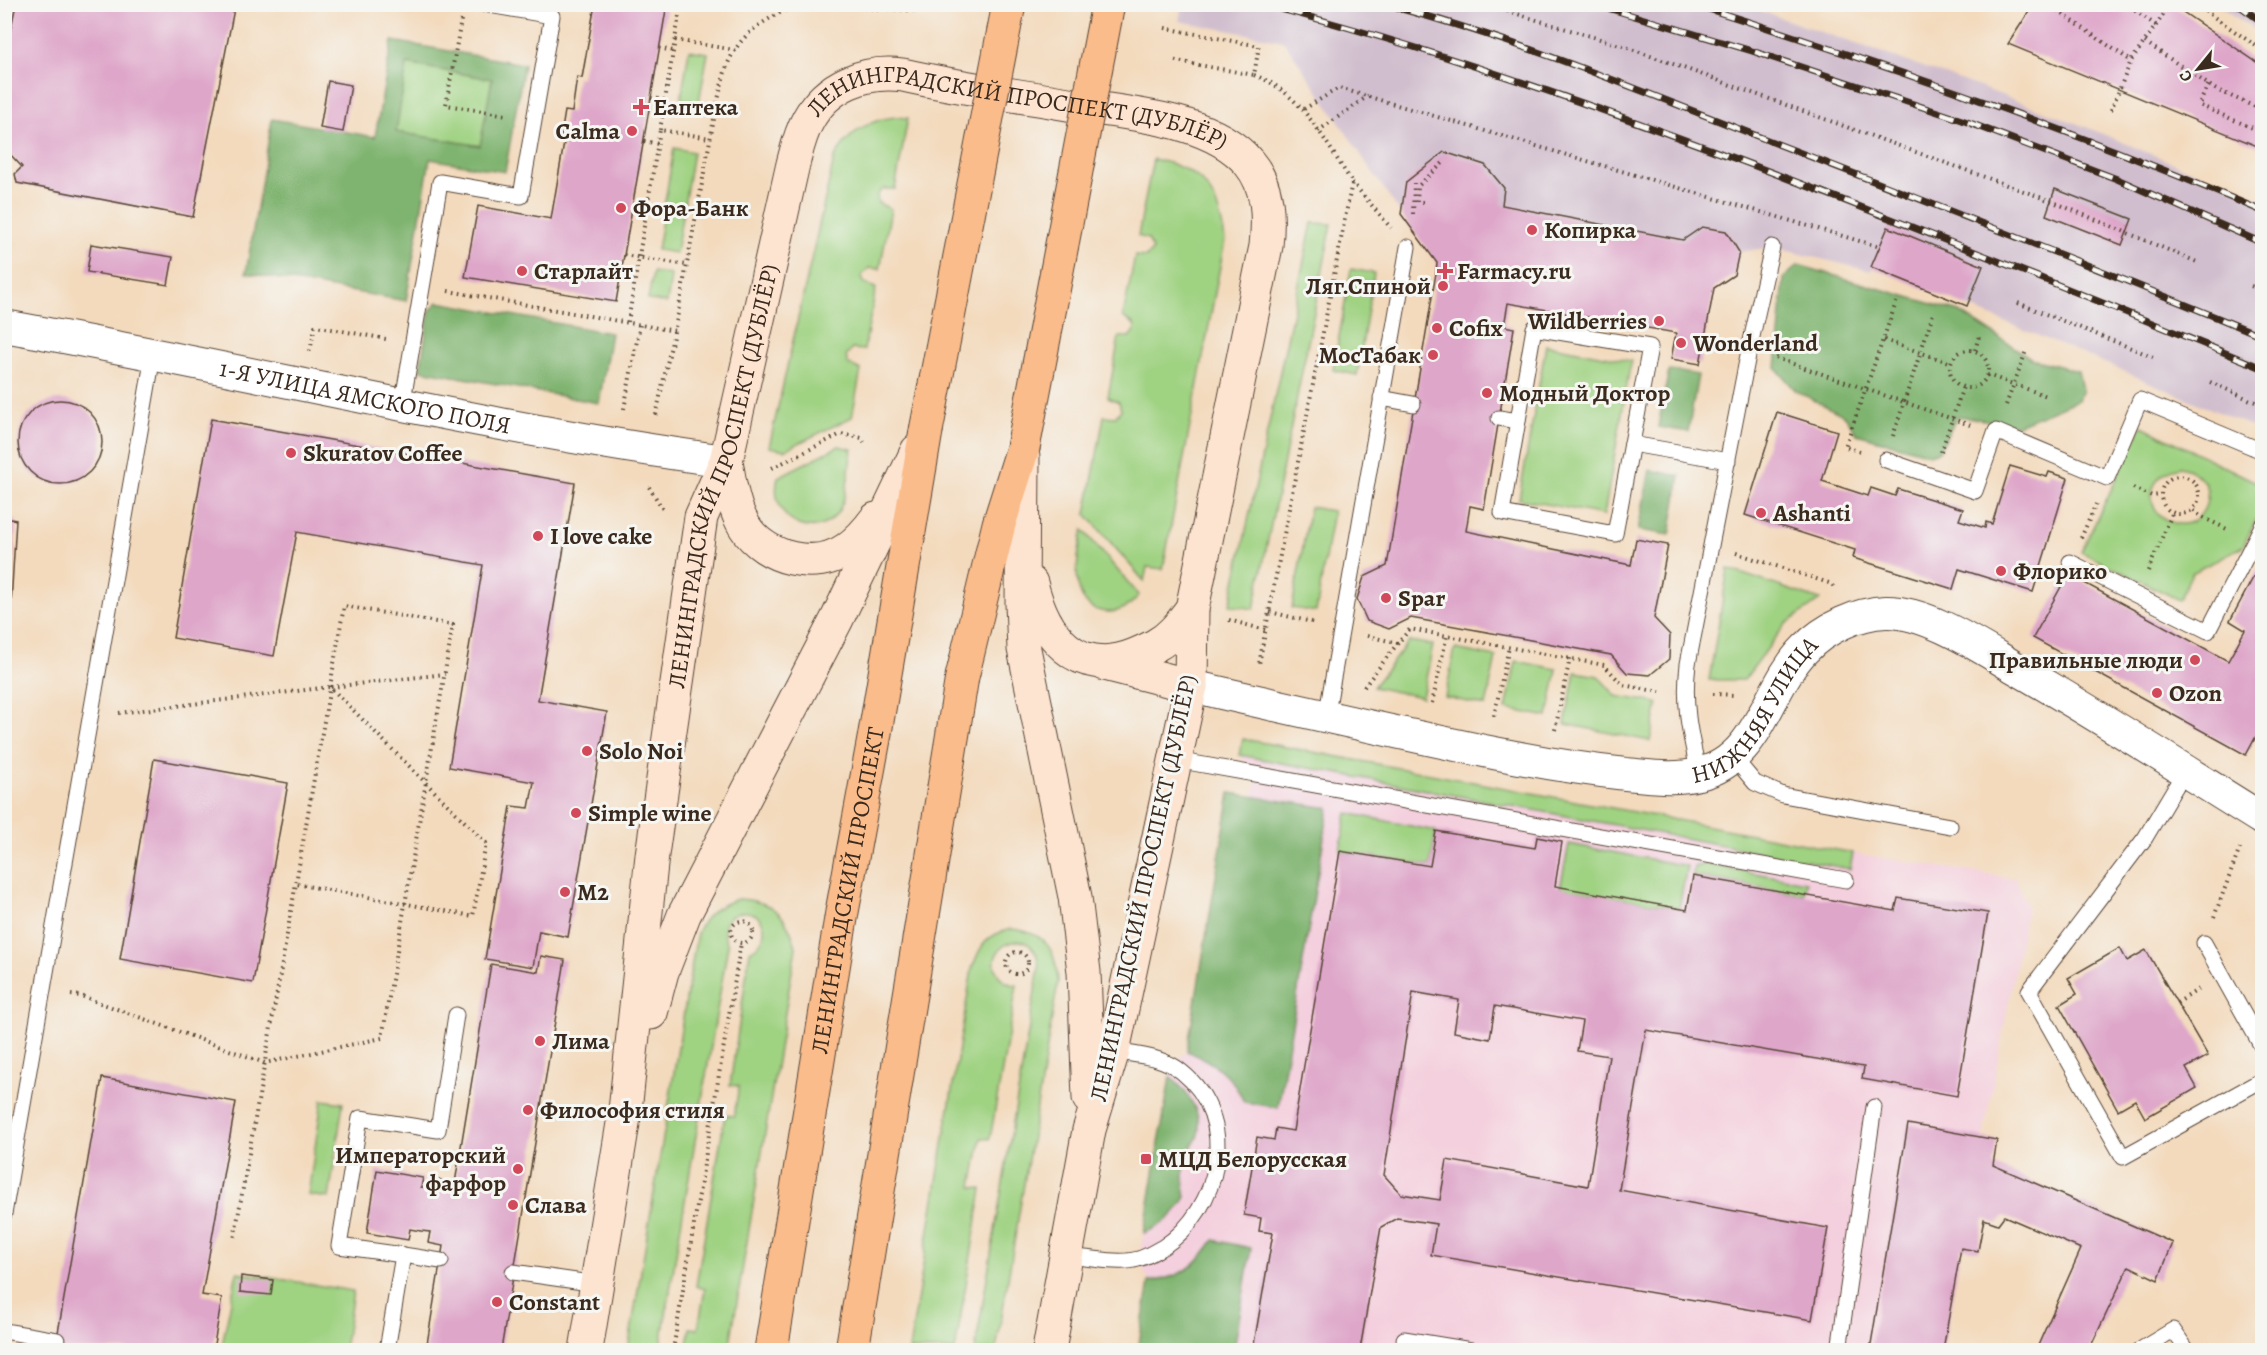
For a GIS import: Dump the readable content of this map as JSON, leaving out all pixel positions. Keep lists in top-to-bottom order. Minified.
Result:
{"streets":{"main road":["ЛЕНИНГРАДСКИЙ ПРОСПЕКТ"],"street":["ЛЕНИНГРАДСКИЙ ПРОСПЕКТ (ДУБЛЁР)","1-Я УЛИЦА ЯМСКОГО ПОЛЯ","НИЖНЯЯ УЛИЦА"]},"crossings":[["ЛЕНИНГРАДСКИЙ ПРОСПЕКТ (ДУБЛЁР)","1-Я УЛИЦА ЯМСКОГО ПОЛЯ"],["ЛЕНИНГРАДСКИЙ ПРОСПЕКТ (ДУБЛЁР)","НИЖНЯЯ УЛИЦА"],["ЛЕНИНГРАДСКИЙ ПРОСПЕКТ (ДУБЛЁР)","ЛЕНИНГРАДСКИЙ ПРОСПЕКТ"]],"places":{"health":["Еаптека","Farmacy.ru"],"other":["Calma","Фора-Банк","Копирка","Старлайт","Ляг.Спиной","Wildberries","Cofix","Wonderland","МосТабак","Модный Доктор","Skuratov Coffee","Ashanti","I love cake","Флорико","Spar","Правильные люди","Ozon","Solo Noi","Simple wine","М2","Лима","Философия стиля","Императорский фарфор","Слава","Constant"],"transit":["МЦД Белорусская"]},"north":"bottom left"}
